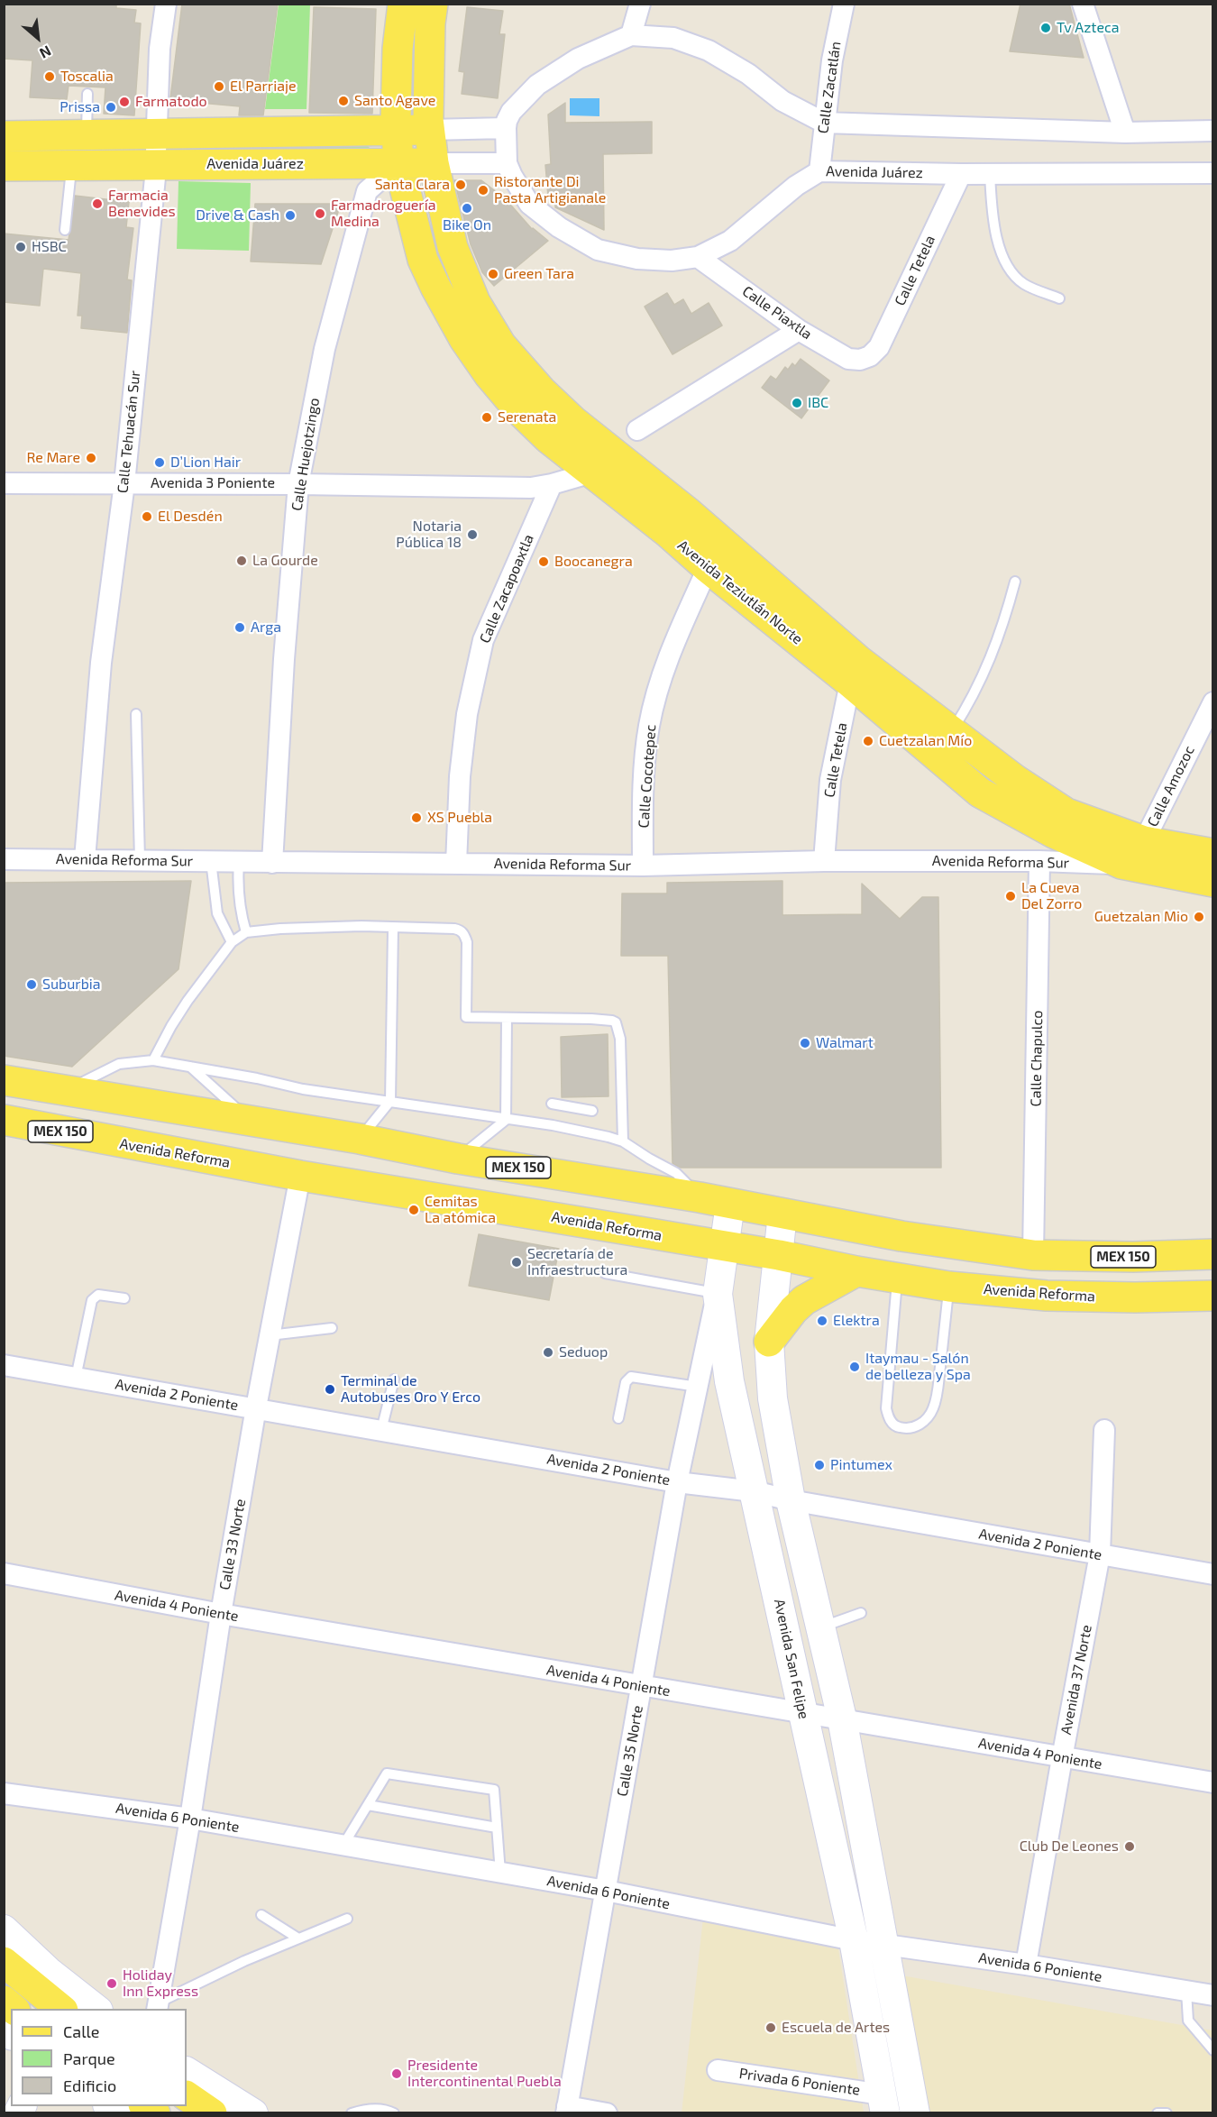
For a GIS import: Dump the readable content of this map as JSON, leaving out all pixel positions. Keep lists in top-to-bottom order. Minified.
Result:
{"streets":{"main road":["Avenida Juárez","Avenida Teziutlán Norte","MEX 150","Avenida Reforma","Avenida San Felipe"],"street":["Calle Zacatlán","Calle Tetela","Calle Piaxtla","Calle Tehuacán Sur","Calle Huejotzingo","Avenida 3 Poniente","Calle Zacapoaxtla","Calle Cocotepec","Calle Amozoc","Avenida Reforma Sur","Calle Chapulco","Avenida 2 Poniente","Calle 33 Norte","Avenida 4 Poniente","Avenida 37 Norte","Calle 35 Norte","Avenida 6 Poniente","Privada 6 Poniente"]},"crossings":[["Calle Zacatlán","Avenida Juárez"],["Avenida Juárez","Calle Tetela"],["Avenida Juárez","Calle Piaxtla"],["Avenida Juárez","Calle Tehuacán Sur"],["Avenida Juárez","Calle Huejotzingo"],["Avenida Juárez","Avenida Teziutlán Norte"],["Calle Tetela","Calle Piaxtla"],["Calle Tetela","Avenida Teziutlán Norte"],["Calle Tetela","Avenida Reforma Sur"],["Calle Tehuacán Sur","Avenida 3 Poniente"],["Calle Tehuacán Sur","Avenida Reforma Sur"],["Calle Huejotzingo","Avenida 3 Poniente"],["Calle Huejotzingo","Avenida Teziutlán Norte"],["Calle Huejotzingo","Avenida Reforma Sur"],["Avenida 3 Poniente","Calle Zacapoaxtla"],["Calle Zacapoaxtla","Avenida Reforma Sur"],["Avenida Teziutlán Norte","Calle Cocotepec"],["Avenida Teziutlán Norte","Calle Amozoc"],["Avenida Teziutlán Norte","Avenida Reforma Sur"],["Calle Cocotepec","Avenida Reforma Sur"],["Avenida Reforma Sur","Calle Chapulco"],["Calle Chapulco","MEX 150"],["MEX 150","Avenida San Felipe"],["Avenida Reforma","Calle 33 Norte"],["Avenida Reforma","Avenida San Felipe"],["Avenida 2 Poniente","Calle 33 Norte"],["Avenida 2 Poniente","Avenida San Felipe"],["Avenida 2 Poniente","Avenida 37 Norte"],["Avenida 2 Poniente","Calle 35 Norte"],["Calle 33 Norte","Avenida 4 Poniente"],["Calle 33 Norte","Avenida 6 Poniente"],["Avenida 4 Poniente","Avenida San Felipe"],["Avenida 4 Poniente","Avenida 37 Norte"],["Avenida 4 Poniente","Calle 35 Norte"],["Avenida San Felipe","Calle 35 Norte"],["Avenida San Felipe","Avenida 6 Poniente"],["Avenida San Felipe","Privada 6 Poniente"],["Avenida 37 Norte","Avenida 6 Poniente"],["Calle 35 Norte","Avenida 6 Poniente"]],"places":["Tv Azteca","Toscalia","El Parriaje","Santo Agave","Farmatodo","Prissa","Santa Clara","Ristorante Di Pasta Artigianale","Farmacia Benevides","Bike On","Farmadroguería Medina","Drive & Cash","HSBC","Green Tara","IBC","Serenata","Re Mare","D’Lion Hair","El Desdén","Notaria Pública 18","La Gourde","Boocanegra","Arga","Cuetzalan Mío","XS Puebla","La Cueva Del Zorro","Guetzalan Mio","Suburbia","Walmart","Cemitas La atómica","Secretaría de Infraestructura","Elektra","Seduop","Itaymau - Salón de belleza y Spa","Terminal de Autobuses Oro Y Erco","Pintumex","Club De Leones","Holiday Inn Express","Escuela de Artes","Presidente Intercontinental Puebla"],"legend":["Calle","Parque","Edificio"],"north":"bottom right"}
